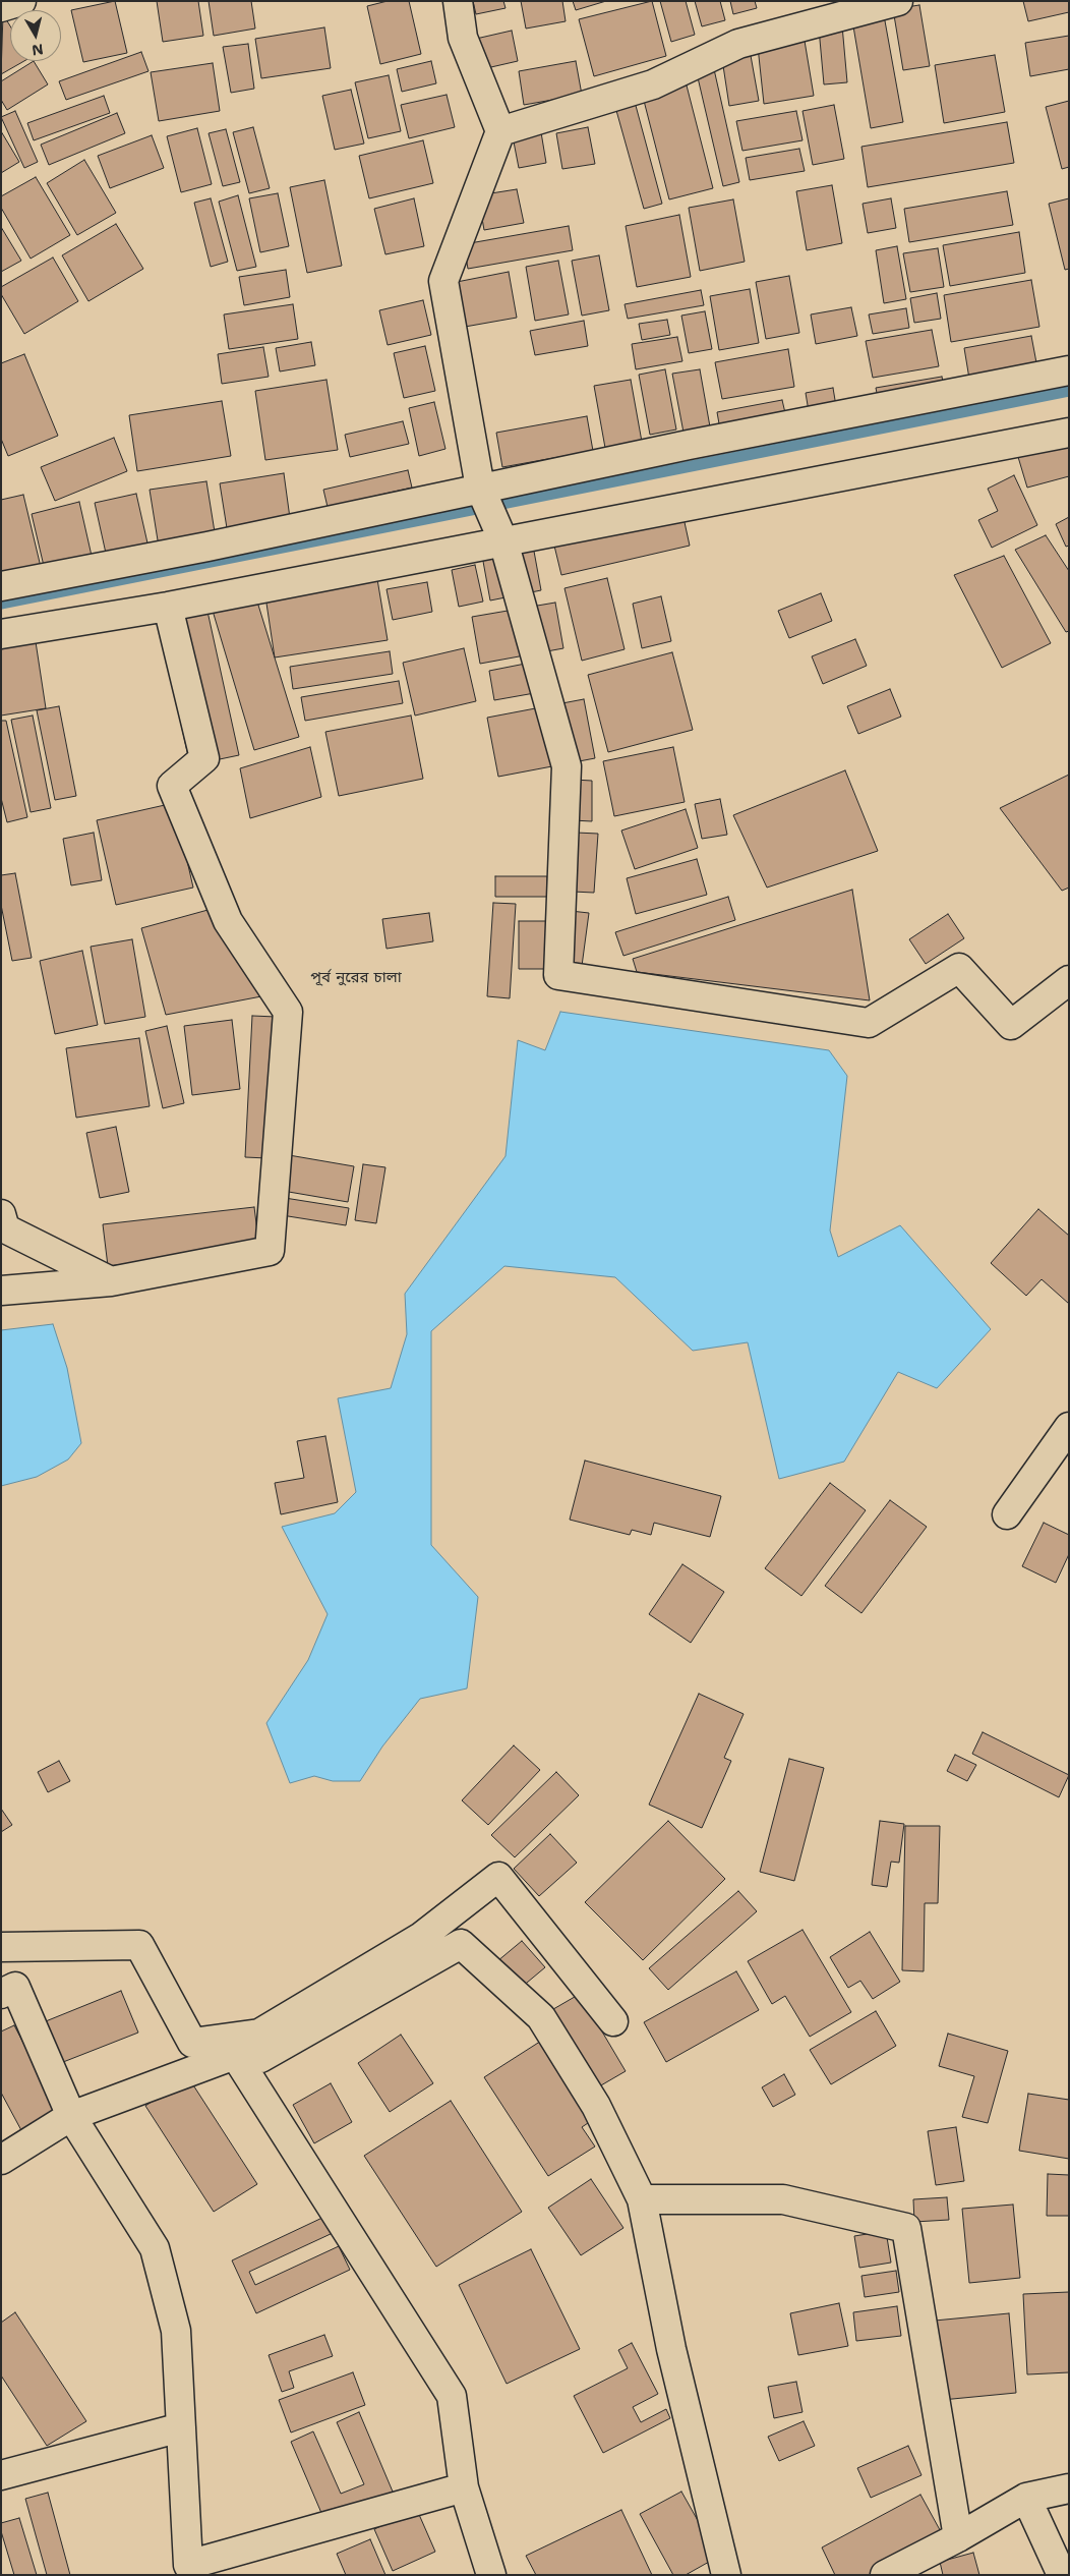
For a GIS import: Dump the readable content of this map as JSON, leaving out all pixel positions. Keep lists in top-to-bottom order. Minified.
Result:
{"districts":["পূর্ব নুরের চালা"],"north":"bottom"}
